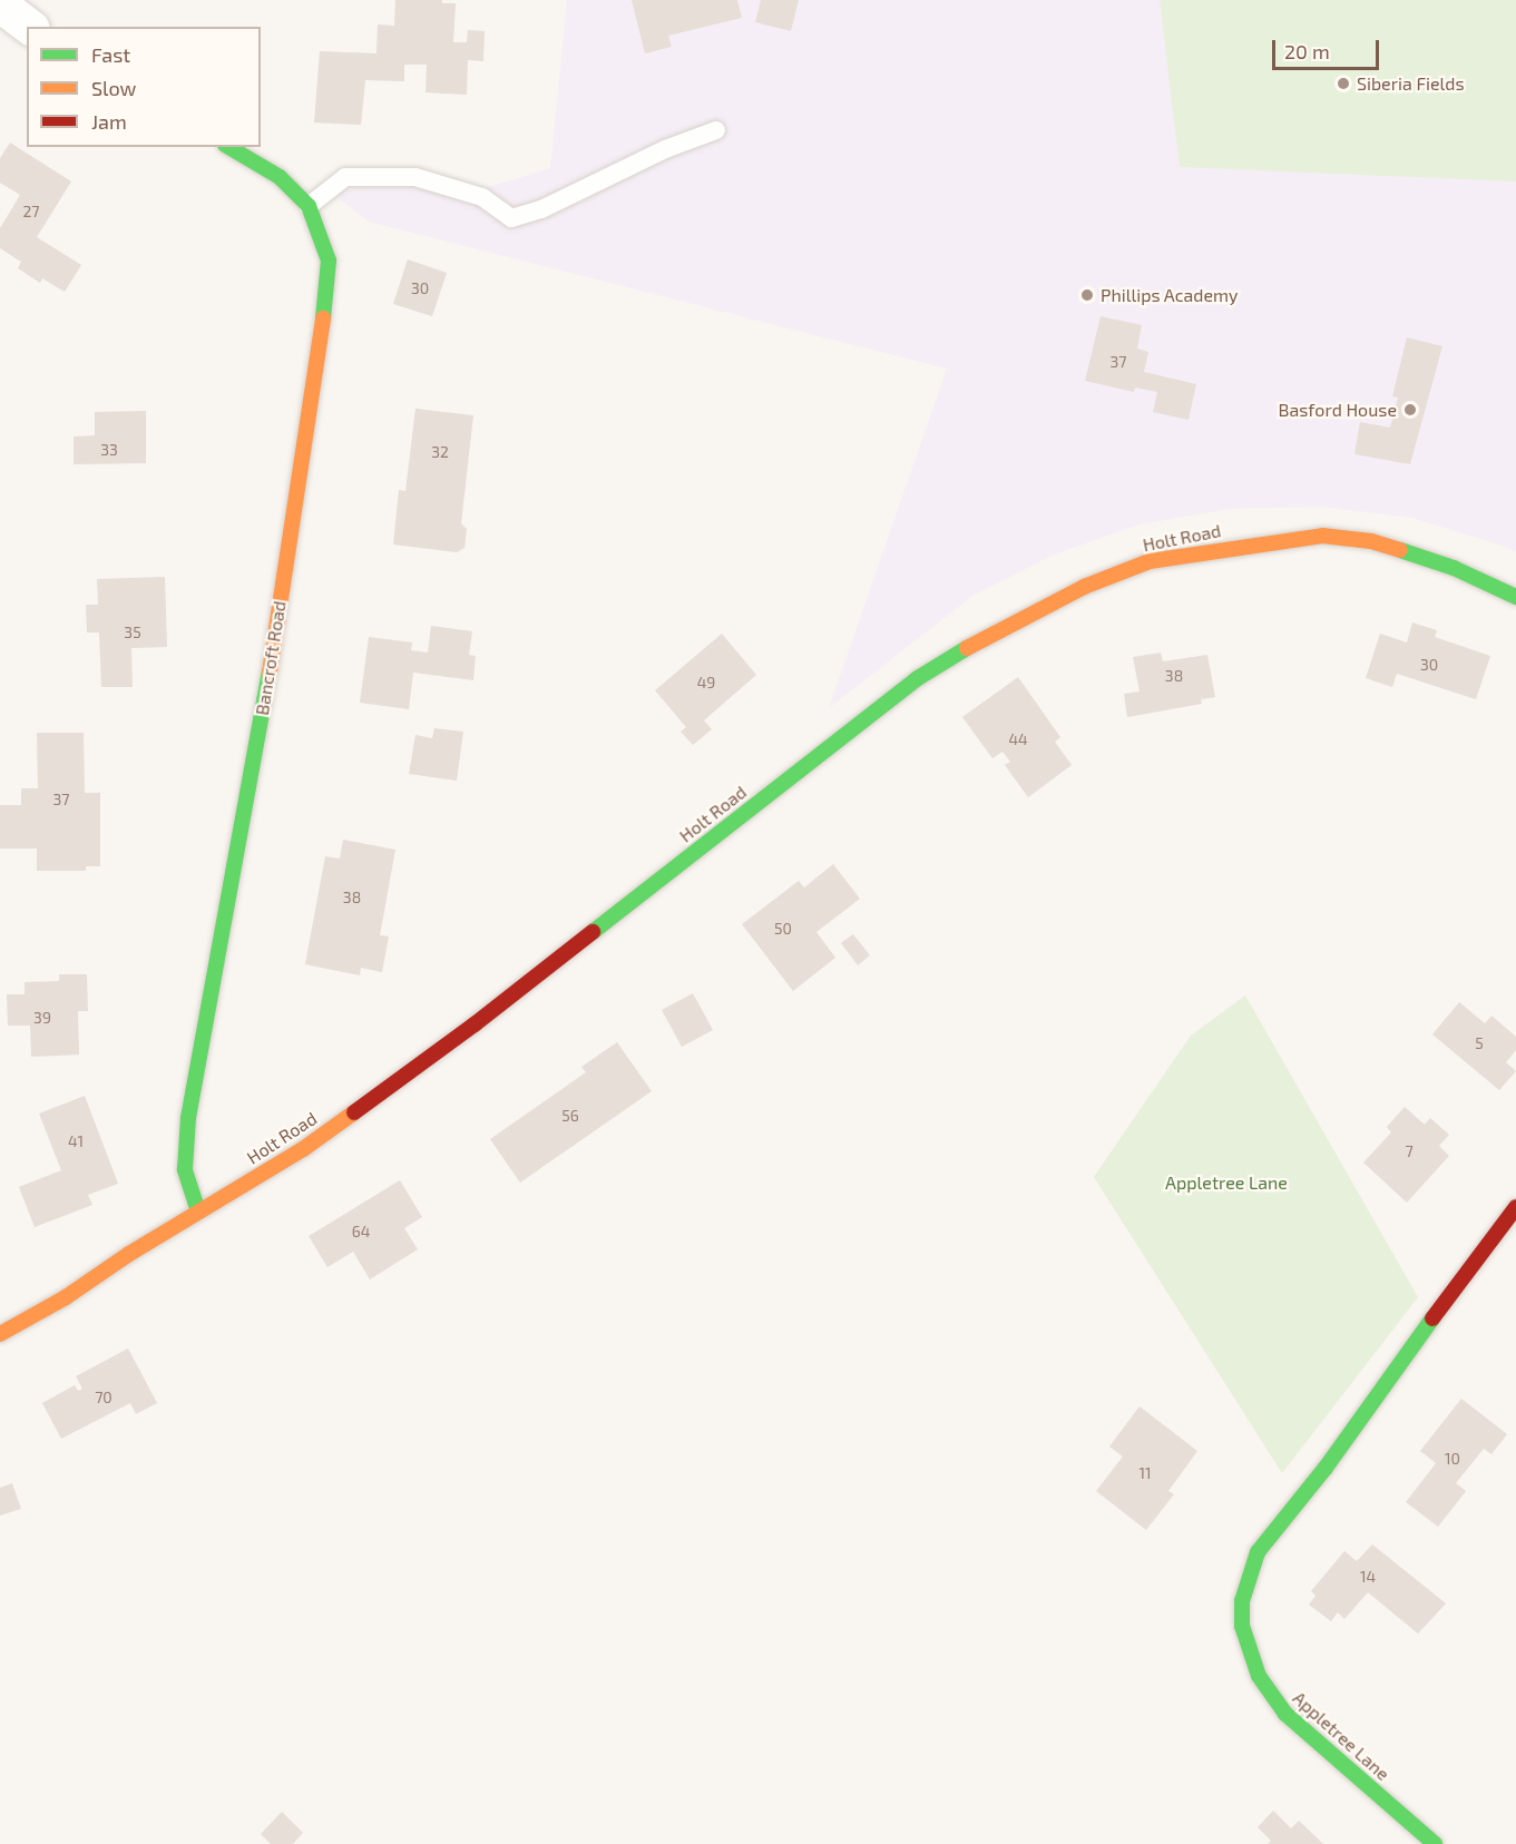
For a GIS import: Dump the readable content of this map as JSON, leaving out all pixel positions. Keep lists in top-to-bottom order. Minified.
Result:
{"streets":{"street":["Holt Road","Bancroft Road","Appletree Lane"]},"crossings":[["Holt Road","Bancroft Road"]],"parks":["Appletree Lane"],"places":["Siberia Fields","Phillips Academy","Basford House"],"house_numbers":["27","30","37","33","32","35","30","38","49","44","37","38","50","39","5","56","41","7","64","70","10","11","14"],"legend":["Fast","Slow","Jam"],"scale_bar":"20 m"}
